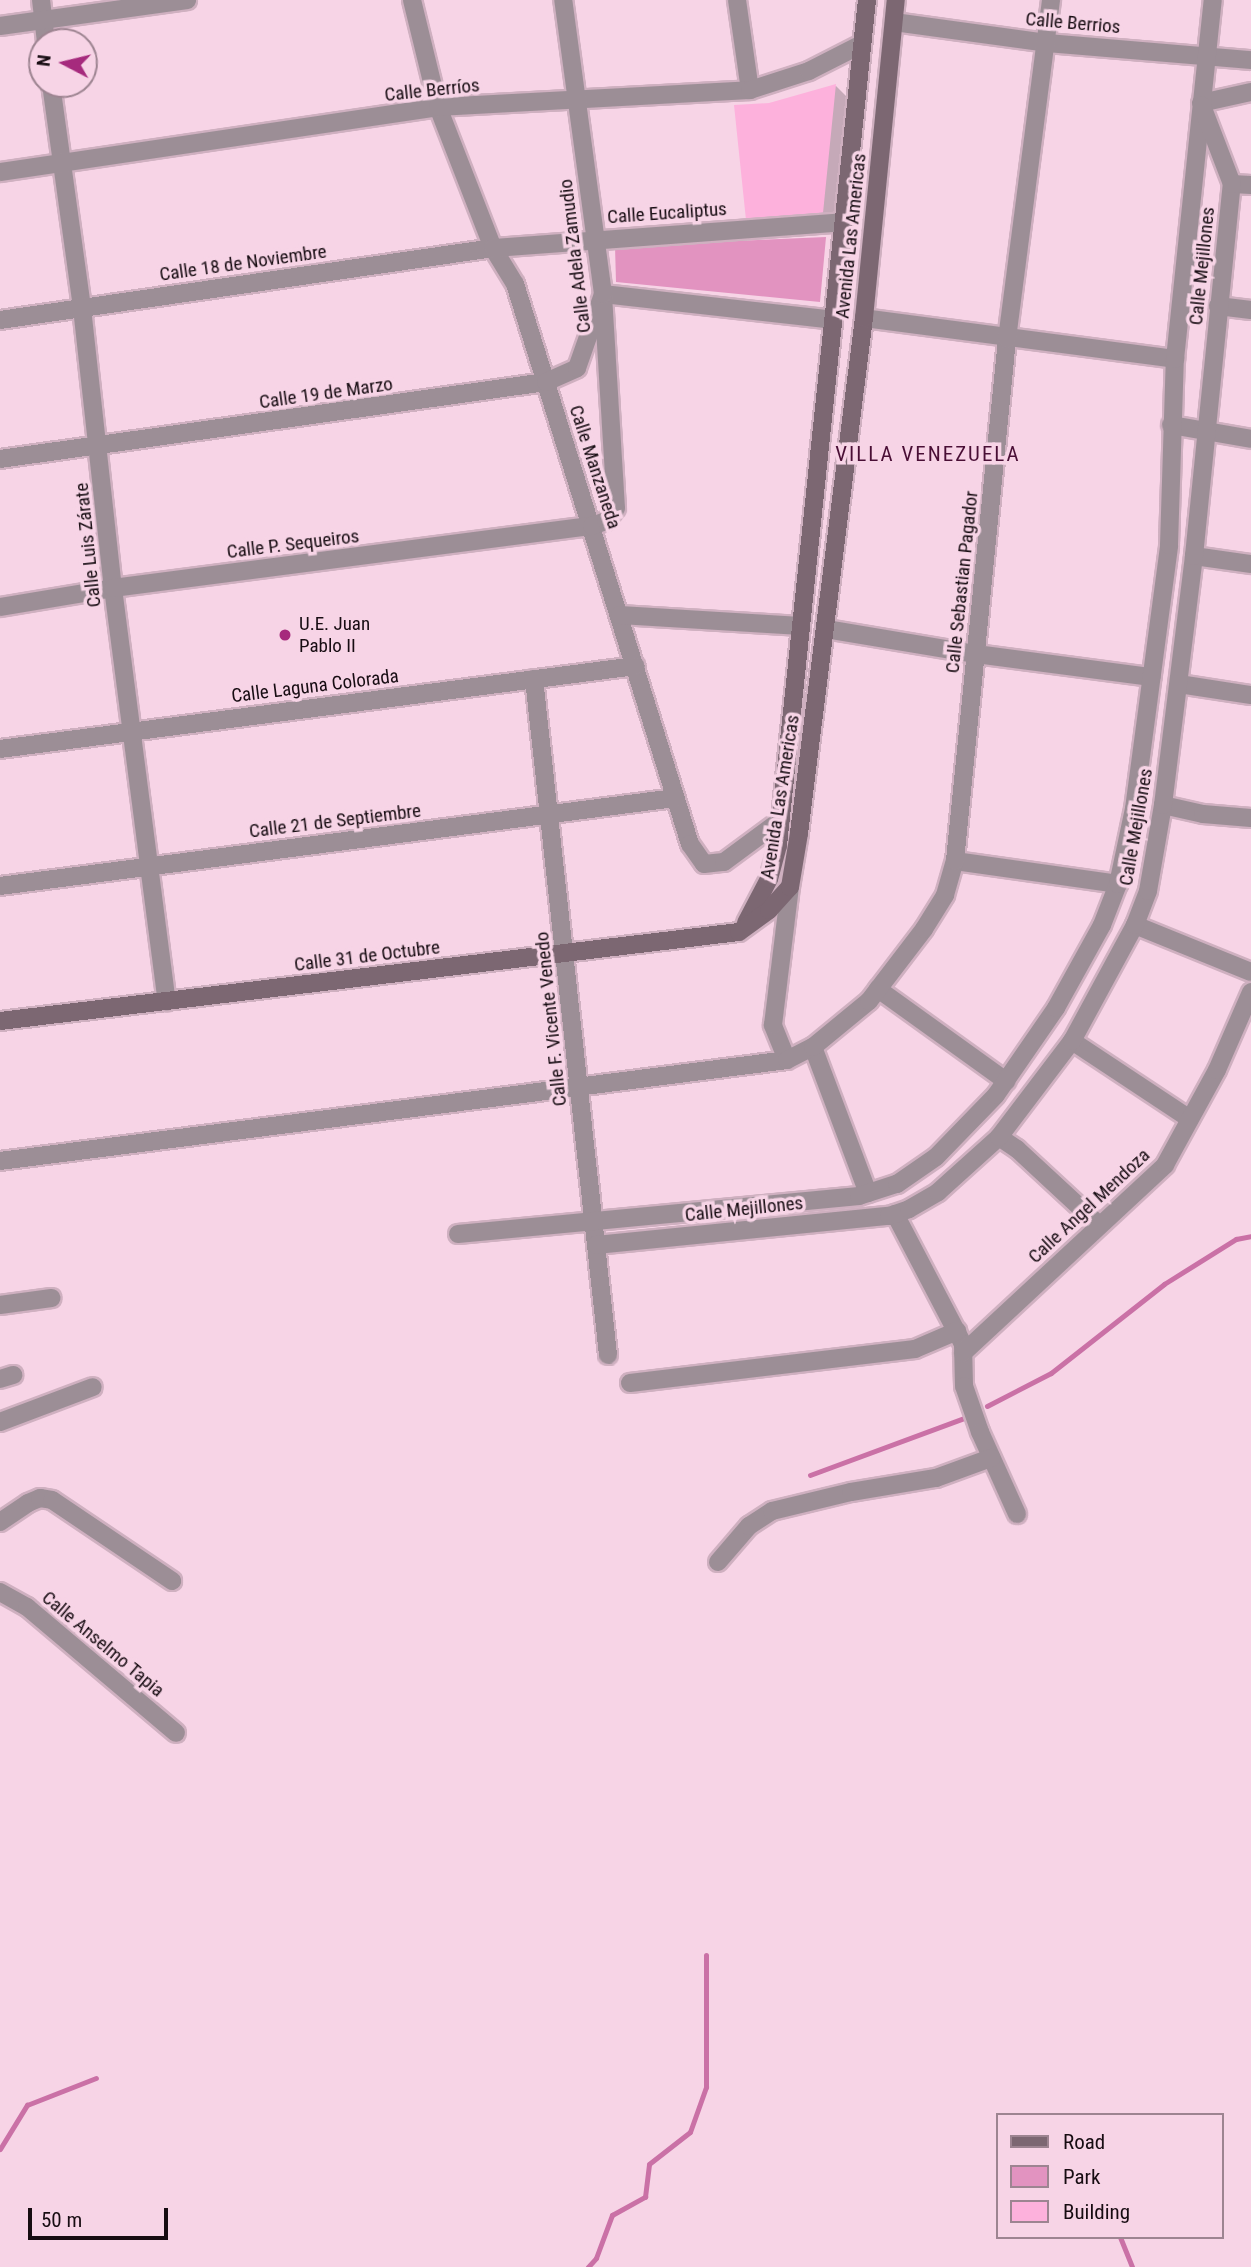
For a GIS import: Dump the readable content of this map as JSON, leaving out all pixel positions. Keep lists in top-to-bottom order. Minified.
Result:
{"streets":{"main road":["Avenida Las Americas","Calle 31 de Octubre"],"street":["Calle Berrios","Calle Berríos","Calle Eucaliptus","Calle Adela Zamudio","Calle 18 de Noviembre","Calle Mejillones","Calle 19 de Marzo","Calle Manzaneda","Calle P. Sequeiros","Calle Luis Zárate","Calle Sebastian Pagador","Calle Laguna Colorada","Calle 21 de Septiembre","Calle F. Vicente Venedo","Calle Angel Mendoza","Calle Anselmo Tapia"]},"crossings":[["Calle Berrios","Avenida Las Americas"],["Calle Berrios","Calle Mejillones"],["Calle Berrios","Calle Sebastian Pagador"],["Calle Berríos","Avenida Las Americas"],["Calle Berríos","Calle Adela Zamudio"],["Calle Berríos","Calle Manzaneda"],["Calle Berríos","Calle Luis Zárate"],["Calle Eucaliptus","Avenida Las Americas"],["Calle Eucaliptus","Calle Adela Zamudio"],["Calle Eucaliptus","Calle 18 de Noviembre"],["Calle Eucaliptus","Calle Manzaneda"],["Avenida Las Americas","Calle Manzaneda"],["Avenida Las Americas","Calle 31 de Octubre"],["Calle Adela Zamudio","Calle 19 de Marzo"],["Calle Adela Zamudio","Calle Manzaneda"],["Calle Adela Zamudio","Calle P. Sequeiros"],["Calle 18 de Noviembre","Calle Manzaneda"],["Calle 18 de Noviembre","Calle Luis Zárate"],["Calle Mejillones","Calle F. Vicente Venedo"],["Calle 19 de Marzo","Calle Manzaneda"],["Calle 19 de Marzo","Calle Luis Zárate"],["Calle Manzaneda","Calle P. Sequeiros"],["Calle Manzaneda","Calle Laguna Colorada"],["Calle Manzaneda","Calle 21 de Septiembre"],["Calle P. Sequeiros","Calle Luis Zárate"],["Calle Luis Zárate","Calle Laguna Colorada"],["Calle Luis Zárate","Calle 21 de Septiembre"],["Calle Luis Zárate","Calle 31 de Octubre"],["Calle Sebastian Pagador","Calle F. Vicente Venedo"],["Calle Laguna Colorada","Calle F. Vicente Venedo"],["Calle 21 de Septiembre","Calle F. Vicente Venedo"],["Calle 31 de Octubre","Calle F. Vicente Venedo"]],"districts":["VILLA VENEZUELA"],"places":["U.E. Juan Pablo II"],"legend":["Road","Park","Building"],"scale_bar":"50 m","north":"left"}
